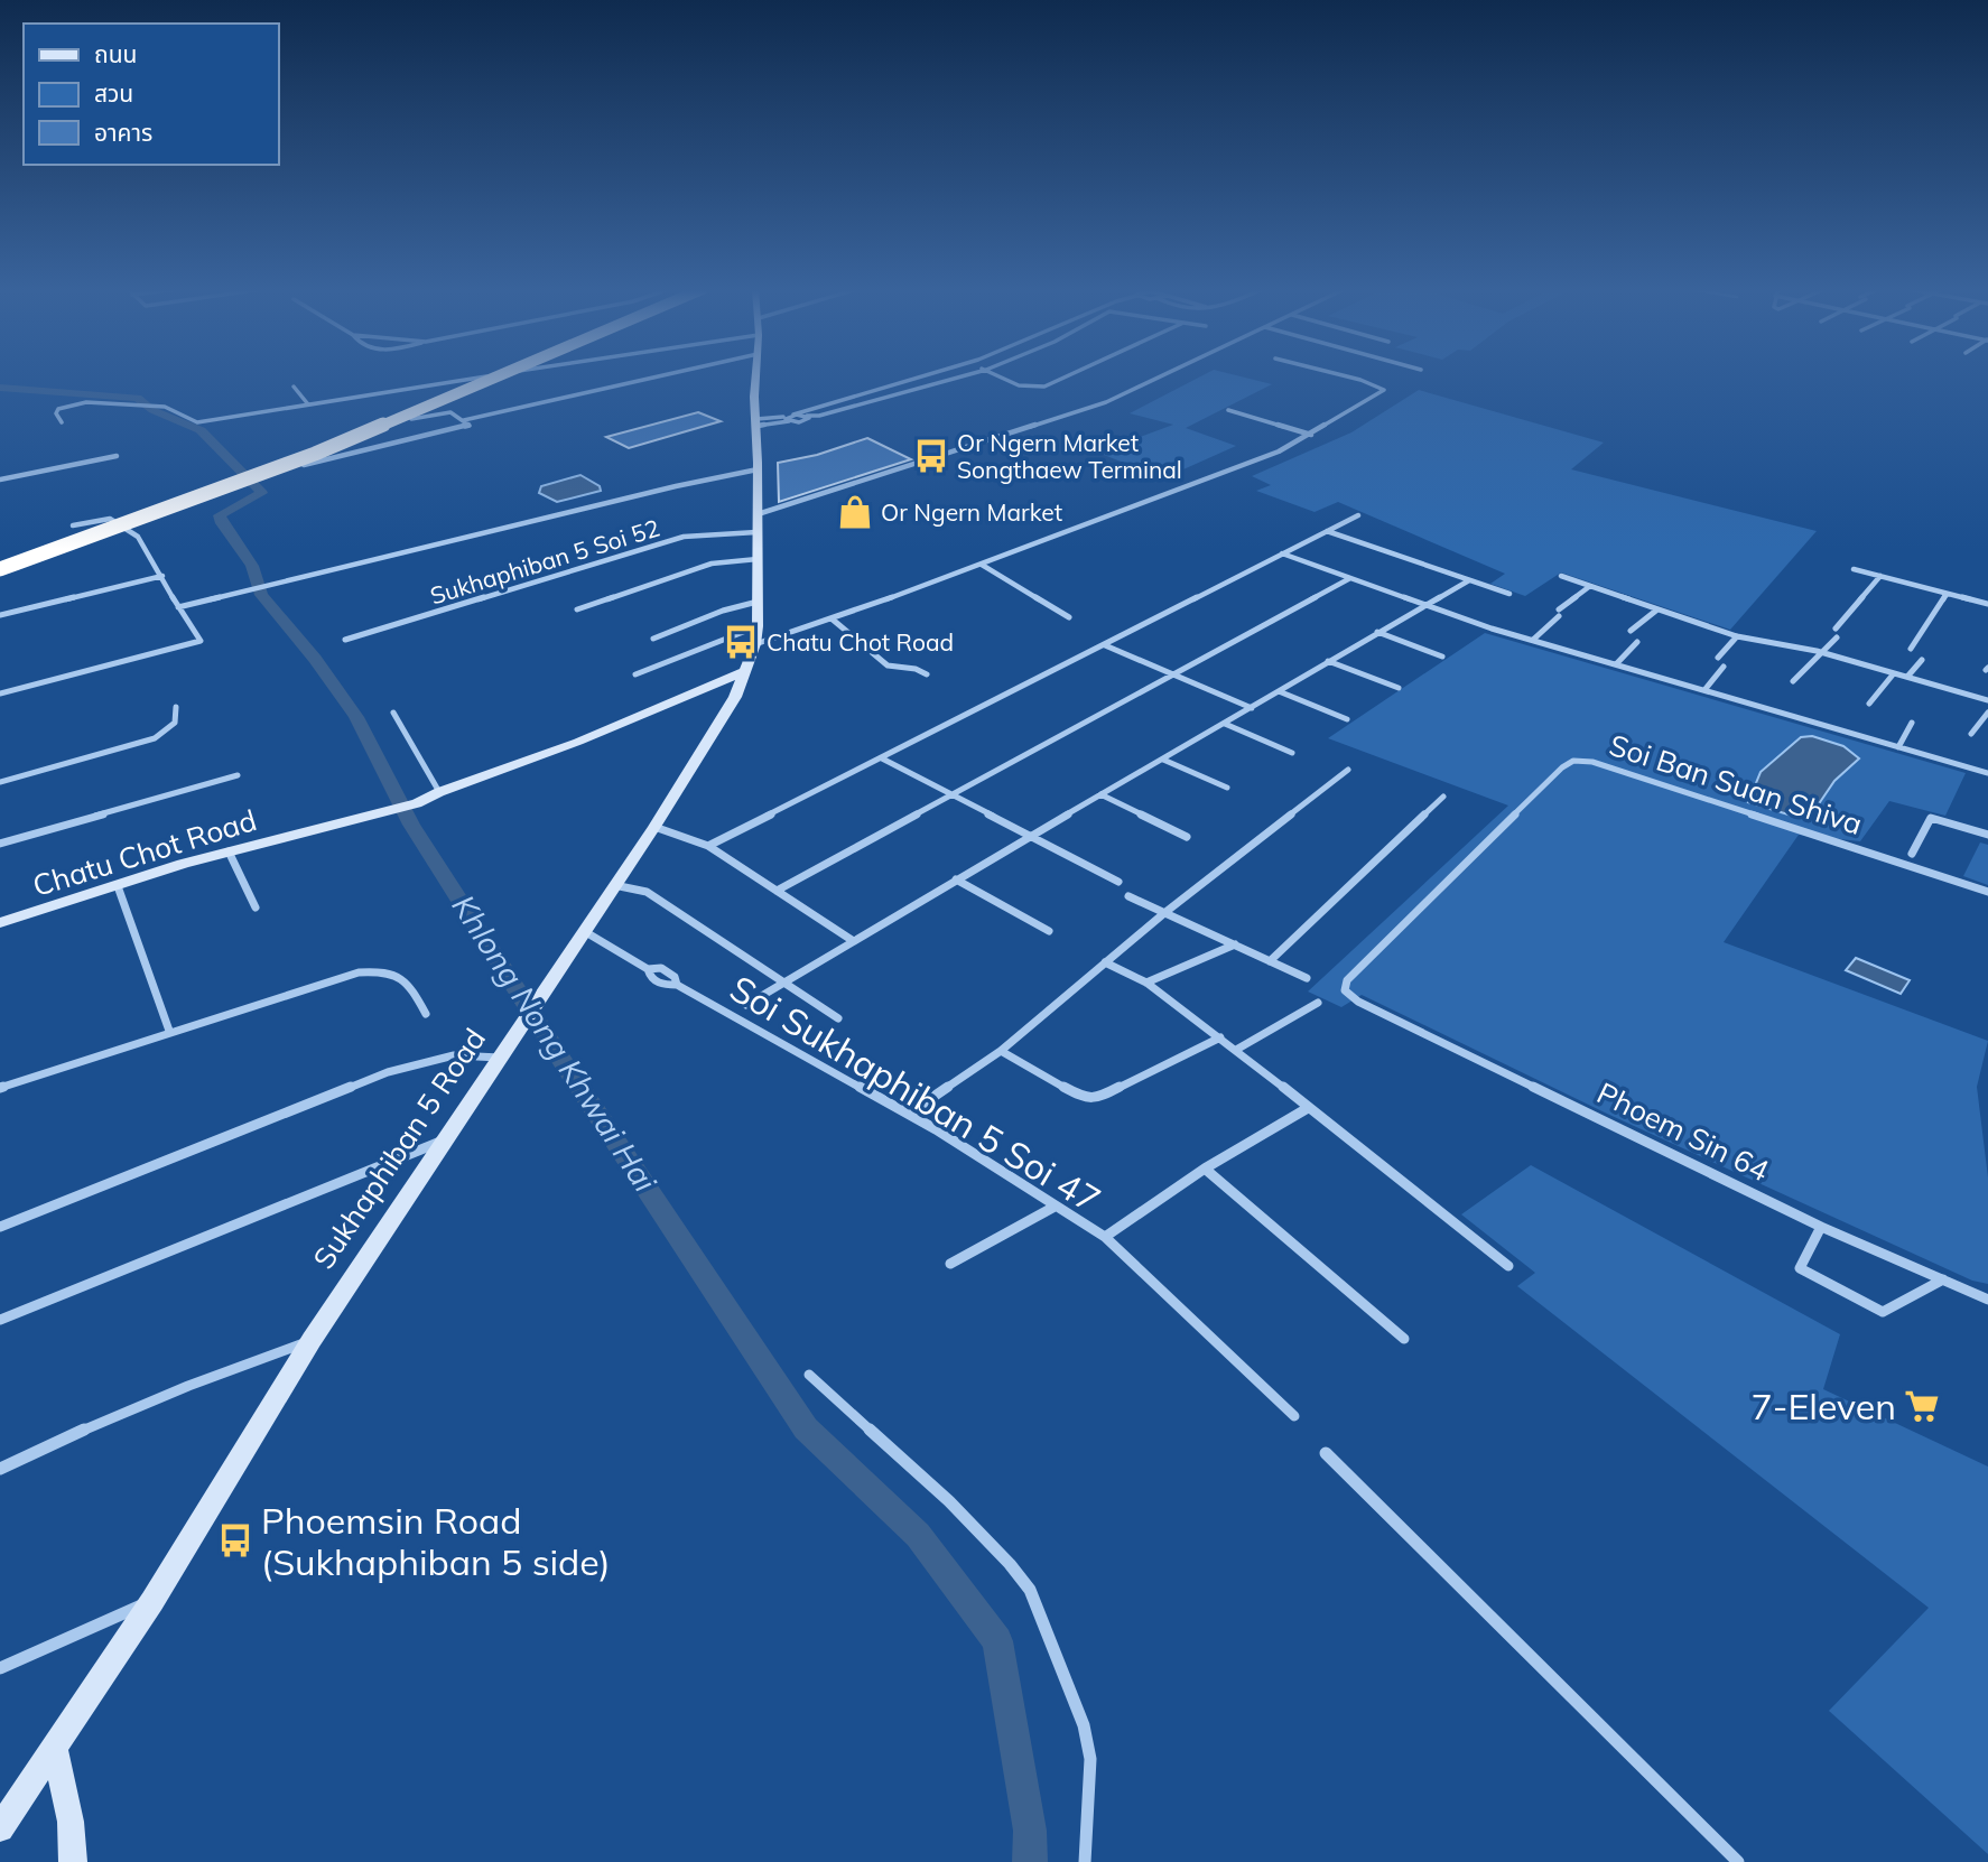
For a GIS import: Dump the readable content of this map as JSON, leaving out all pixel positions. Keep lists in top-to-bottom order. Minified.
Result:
{"streets":{"main road":["Chatu Chot Road","Sukhaphiban 5 Road"],"street":["Sukhaphiban 5 Soi 52","Soi Ban Suan Shiva","Soi Sukhaphiban 5 Soi 47","Phoem Sin 64"]},"crossings":[["Sukhaphiban 5 Soi 52","Sukhaphiban 5 Road"],["Soi Ban Suan Shiva","Phoem Sin 64"],["Chatu Chot Road","Sukhaphiban 5 Road"],["Soi Sukhaphiban 5 Soi 47","Sukhaphiban 5 Road"]],"water":["Khlong Nong Khwai Hai"],"places":{"bus stop":["Or Ngern Market Songthaew Terminal","Chatu Chot Road","Phoemsin Road (Sukhaphiban 5 side)"],"shop":["Or Ngern Market"],"supermarket":["7-Eleven"]},"legend":["ถนน","สวน","อาคาร"]}
